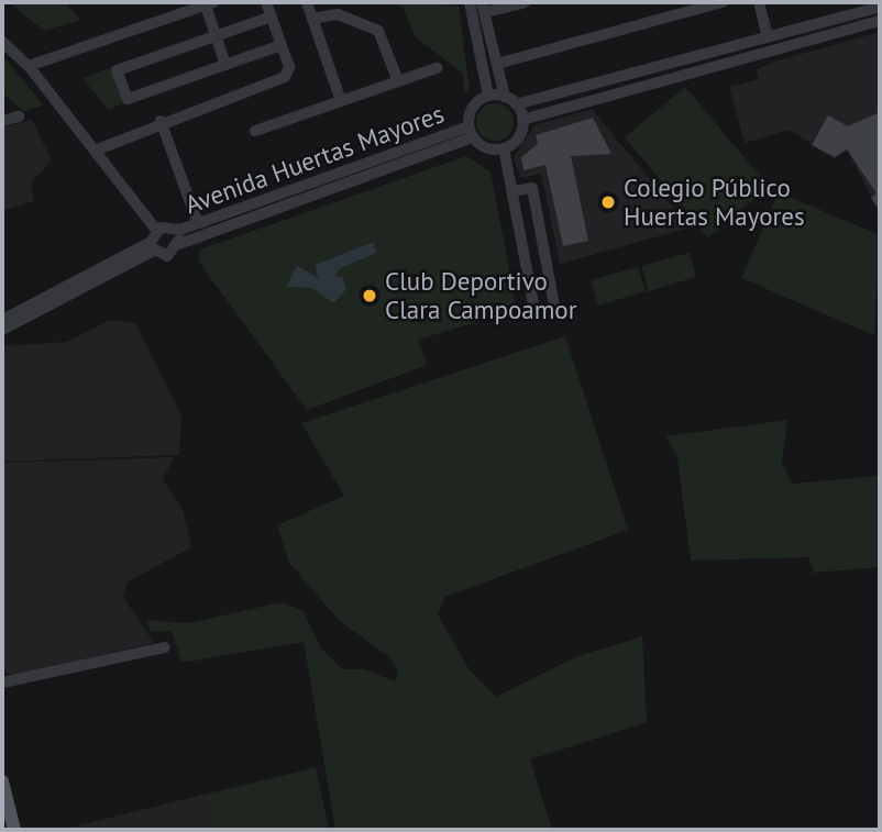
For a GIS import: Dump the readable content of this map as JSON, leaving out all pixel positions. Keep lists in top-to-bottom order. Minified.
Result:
{"streets":{"street":["Avenida Huertas Mayores"]},"places":["Colegio Público Huertas Mayores","Club Deportivo Clara Campoamor"]}
